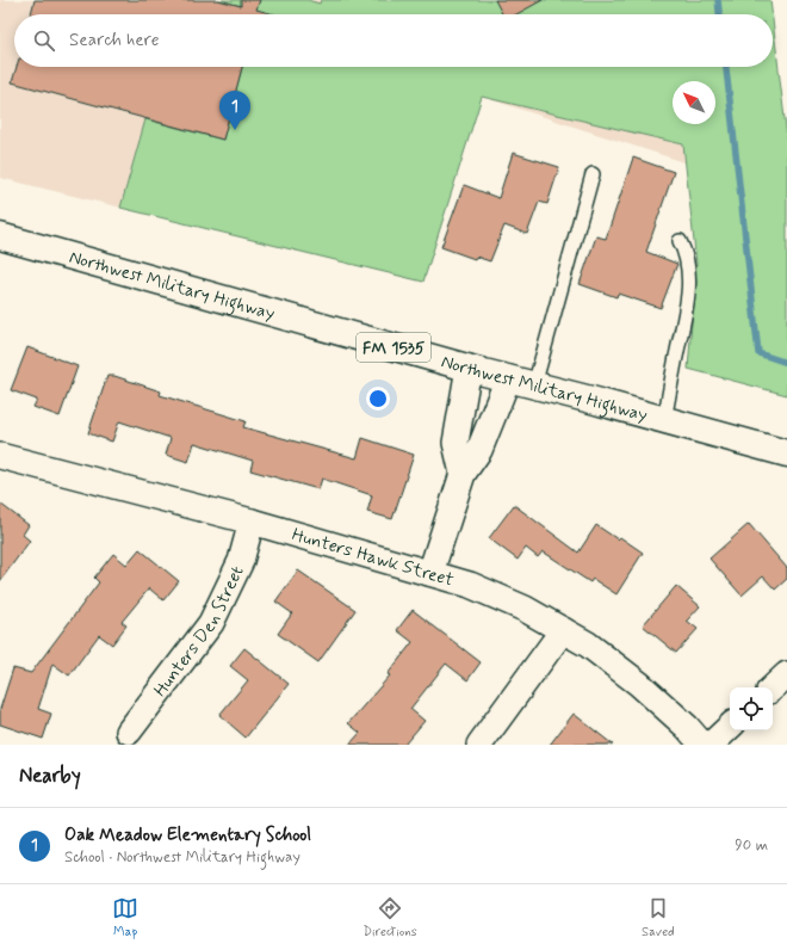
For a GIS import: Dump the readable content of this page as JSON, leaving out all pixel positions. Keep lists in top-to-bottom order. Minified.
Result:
{"streets":{"main road":["Northwest Military Highway","FM 1535"],"street":["Hunters Hawk Street","Hunters Den Street"]},"crossings":[["Hunters Hawk Street","Hunters Den Street"]],"north":"top left","page":{"search":"Search here","pins":"1","heading":"Nearby","list":[{"mark":"1","name":"Oak Meadow Elementary School","note":"School · Northwest Military Highway","value":"90 m"}],"nav":["Map","Directions","Saved"]}}
